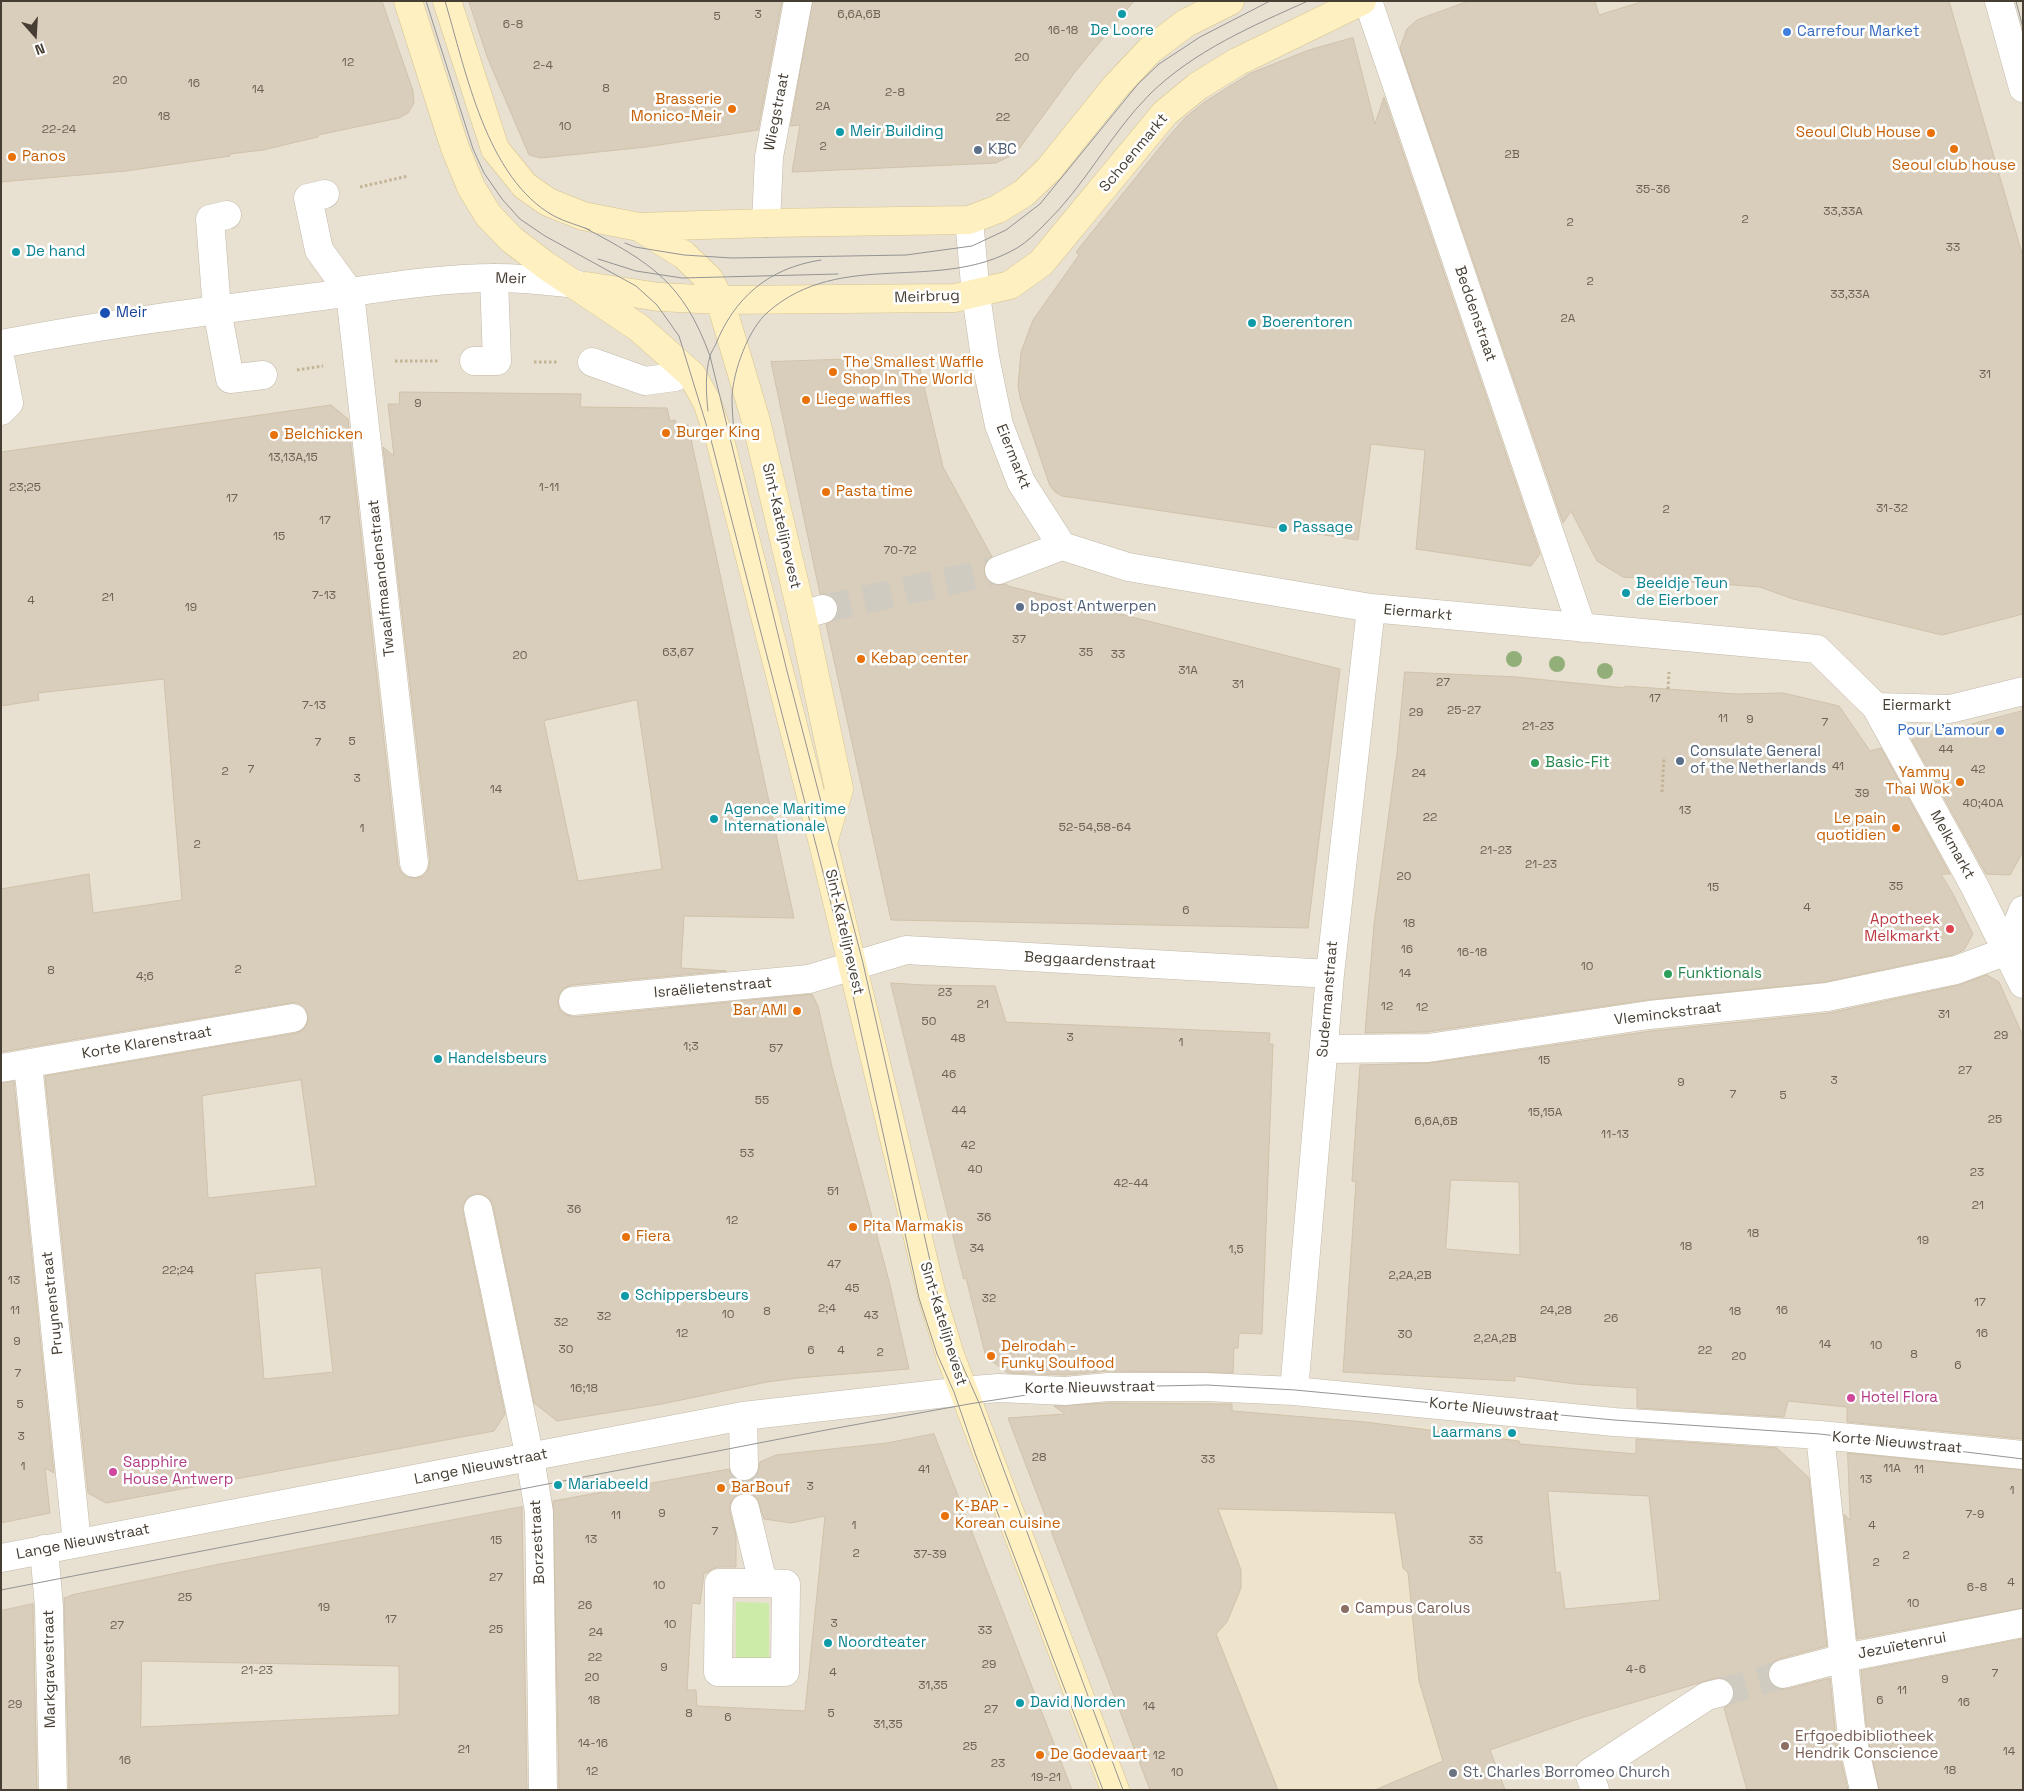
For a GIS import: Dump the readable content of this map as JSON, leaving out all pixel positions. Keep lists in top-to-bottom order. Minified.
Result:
{"streets":{"street":["Wiegstraat","Schoenmarkt","Meir","Meirbrug","Beddenstraat","Eiermarkt","Sint-Katelijnevest","Twaalfmaandenstraat","Melkmarkt","Beggaardenstraat","Israëlietenstraat","Sudermanstraat","Vleminckstraat","Korte Klarenstraat","Pruynenstraat","Korte Nieuwstraat","Lange Nieuwstraat","Borzestraat","Jezuïetenrui","Markgravestraat"]},"crossings":[["Schoenmarkt","Meirbrug"],["Schoenmarkt","Eiermarkt"],["Meir","Meirbrug"],["Meir","Sint-Katelijnevest"],["Meir","Twaalfmaandenstraat"],["Meirbrug","Eiermarkt"],["Meirbrug","Sint-Katelijnevest"],["Beddenstraat","Eiermarkt"],["Eiermarkt","Melkmarkt"],["Eiermarkt","Sudermanstraat"],["Sint-Katelijnevest","Beggaardenstraat"],["Sint-Katelijnevest","Israëlietenstraat"],["Sint-Katelijnevest","Korte Nieuwstraat"],["Sint-Katelijnevest","Lange Nieuwstraat"],["Melkmarkt","Vleminckstraat"],["Beggaardenstraat","Israëlietenstraat"],["Beggaardenstraat","Sudermanstraat"],["Sudermanstraat","Vleminckstraat"],["Sudermanstraat","Korte Nieuwstraat"],["Korte Klarenstraat","Pruynenstraat"],["Pruynenstraat","Lange Nieuwstraat"],["Korte Nieuwstraat","Lange Nieuwstraat"],["Lange Nieuwstraat","Borzestraat"],["Lange Nieuwstraat","Markgravestraat"]],"places":["De Loore","Carrefour Market","Brasserie Monico-Meir","Meir Building","Seoul Club House","Seoul club house","KBC","Panos","De hand","Meir","Boerentoren","The Smallest Waffle Shop In The World","Liege waffles","Burger King","Belchicken","Pasta time","Passage","Beeldje Teun de Eierboer","bpost Antwerpen","Kebap center","Pour L'amour","Consulate General of the Netherlands","Basic-Fit","Yammy Thai Wok","Agence Maritime Internationale","Le pain quotidien","Apotheek Melkmarkt","Funktionals","Bar AMI","Handelsbeurs","Pita Marmakis","Fiera","Schippersbeurs","Delrodah - Funky Soulfood","Hotel Flora","Laarmans","Sapphire House Antwerp","Mariabeeld","BarBouf","K-BAP - Korean cuisine","Campus Carolus","Noordteater","David Norden","Erfgoedbibliotheek Hendrik Conscience","De Godevaart","St. Charles Borromeo Church"],"house_numbers":["3","6,6A,6B","5","6-8","16-18","20","12","2-4","20","16","8","14","2-8","2A","18","22","10","22-24","2","2B","35-36","33,33A","2","2","33","2","33,33A","2A","31","9","13,13A,15","23;25","1-11","17","31-32","2","17","15","70-72","7-13","21","4","19","37","63,67","35","33","20","31A","27","31","17","7-13","25-27","29","11","9","7","21-23","5","7","44","41","7","42","2","24","3","14","39","40;40A","13","22","52-54,58-64","1","2","21-23","21-23","20","35","15","4","6","18","16","16-18","10","2","8","14","4;6","23","21","12","12","31","50","29","3","48","1","1;3","57","15","27","46","3","9","7","5","55","44","15,15A","25","6,6A,6B","11-13","42","53","40","23","42-44","51","21","36","36","12","18","19","18","34","1,5","47","22;24","2,2A,2B","13","45","32","17","2;4","11","24,28","16","8","18","10","43","32","26","32","12","16","30","2,2A,2B","9","14","10","30","6","4","22","2","8","20","6","7","16;18","5","3","28","33","1","11A","41","11","13","3","1","9","7-9","11","1","4","7","13","15","33","2","37-39","2","2","27","4","10","6-8","25","10","26","19","17","3","10","27","25","33","24","22","29","9","4-6","21-23","4","7","20","9","31,35","11","18","6","16","29","14","27","8","5","6","31,35","14-16","25","21","14","12","16","23","18","12","10","19-21"],"north":"bottom"}
